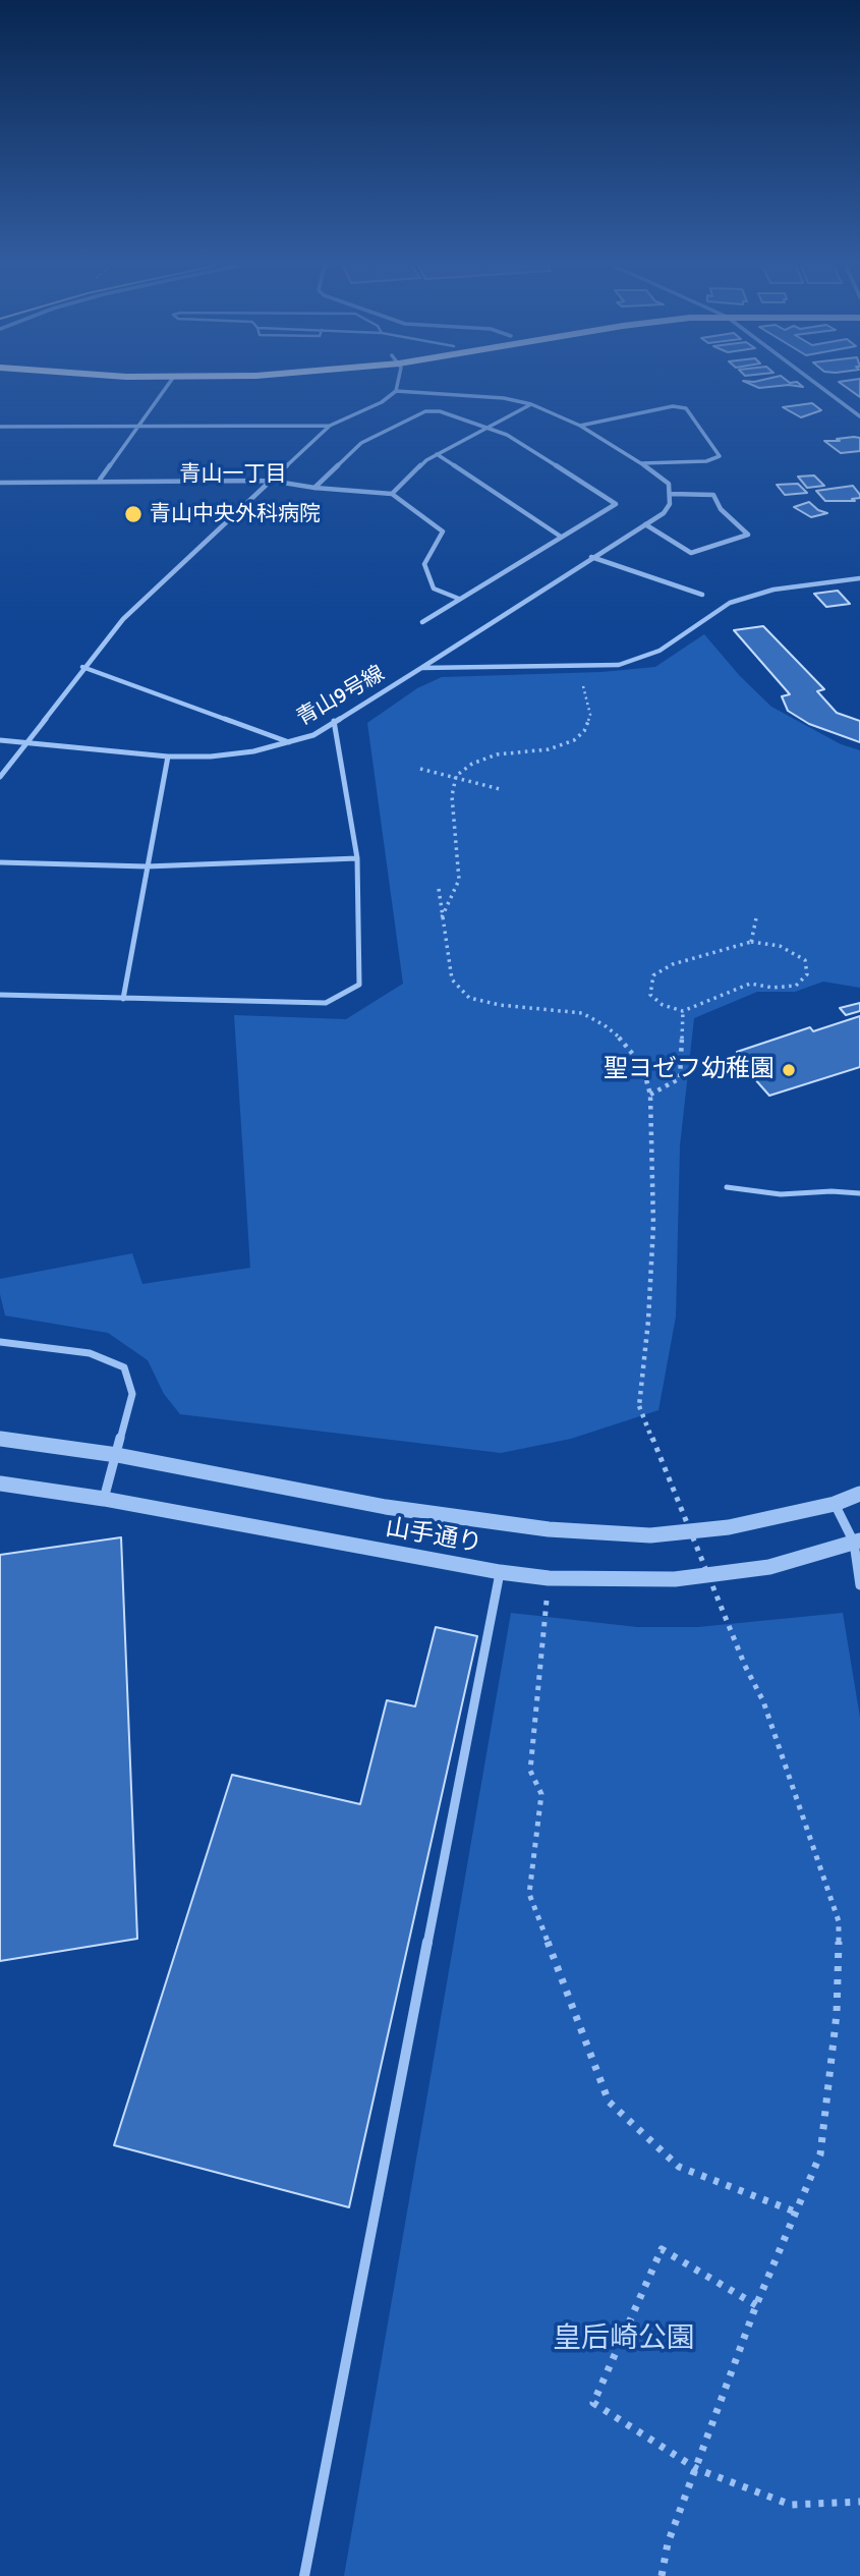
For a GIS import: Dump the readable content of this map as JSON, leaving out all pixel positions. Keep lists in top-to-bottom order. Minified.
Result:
{"streets":{"street":["青山9号線","山手通り"]},"districts":["青山一丁目"],"parks":["皇后崎公園"],"places":["青山中央外科病院","聖ヨゼフ幼稚園"]}
